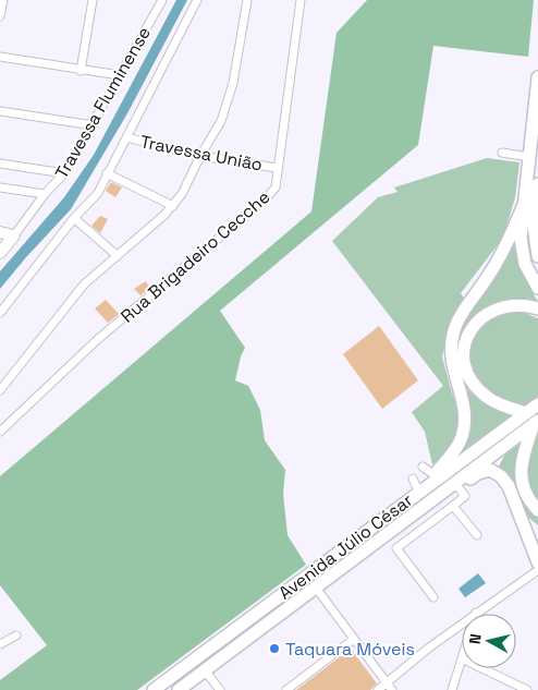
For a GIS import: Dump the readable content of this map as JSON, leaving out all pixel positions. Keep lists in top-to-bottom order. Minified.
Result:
{"streets":{"main road":["Avenida Júlio César"],"street":["Travessa Fluminense","Travessa União","Rua Brigadeiro Cecche"]},"crossings":[["Travessa União","Rua Brigadeiro Cecche"]],"places":["Taquara Móveis"],"north":"left"}
